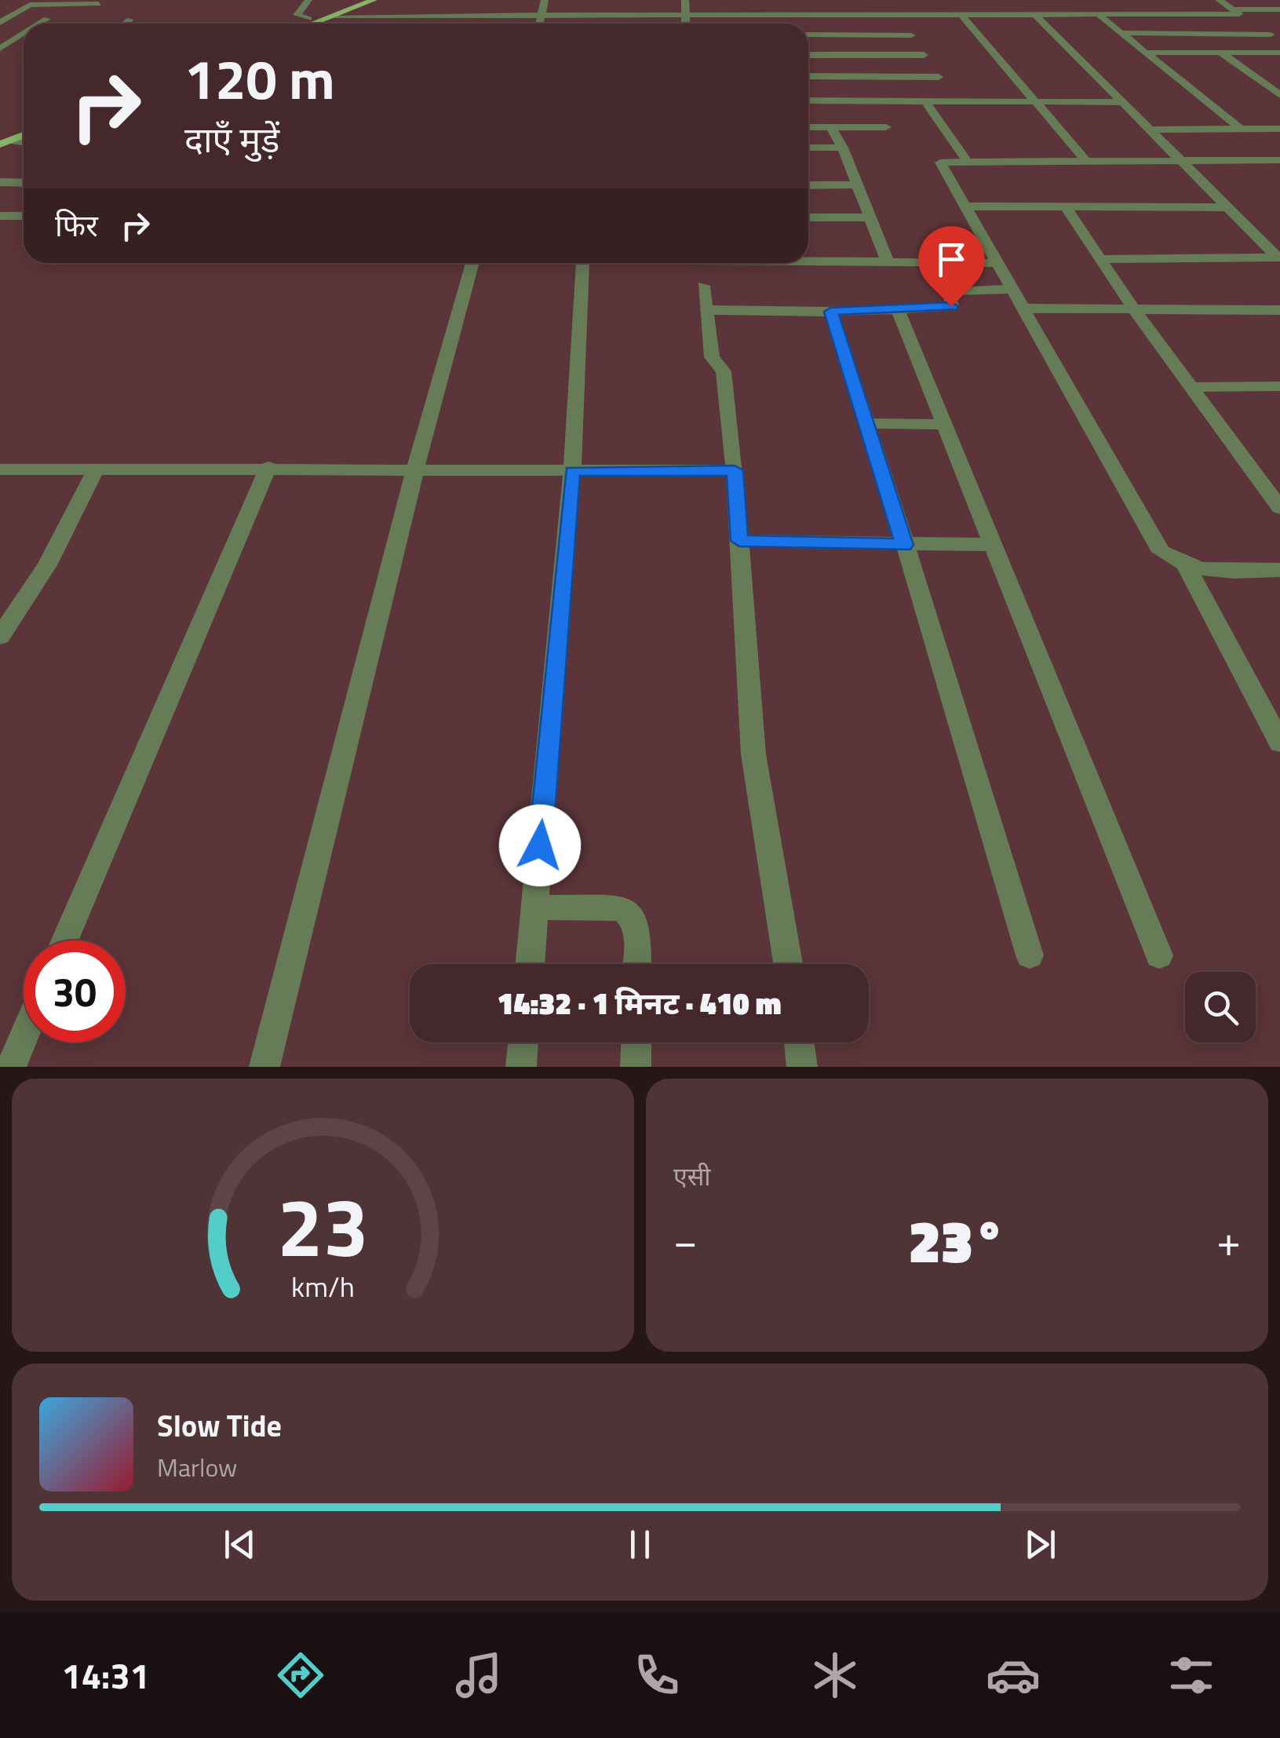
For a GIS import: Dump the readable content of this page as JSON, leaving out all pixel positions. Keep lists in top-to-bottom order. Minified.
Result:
{"page":{"turn":["120 m","दाएँ मुड़ें"],"then":"फिर","limit":"30","trip":"14:32 · 1 मिनट · 410 m","tile":"एसी","heat":["−","23°","+"],"song":["Slow Tide","Marlow"],"tabs":"14:31","gauge":["23","km/h"]}}
